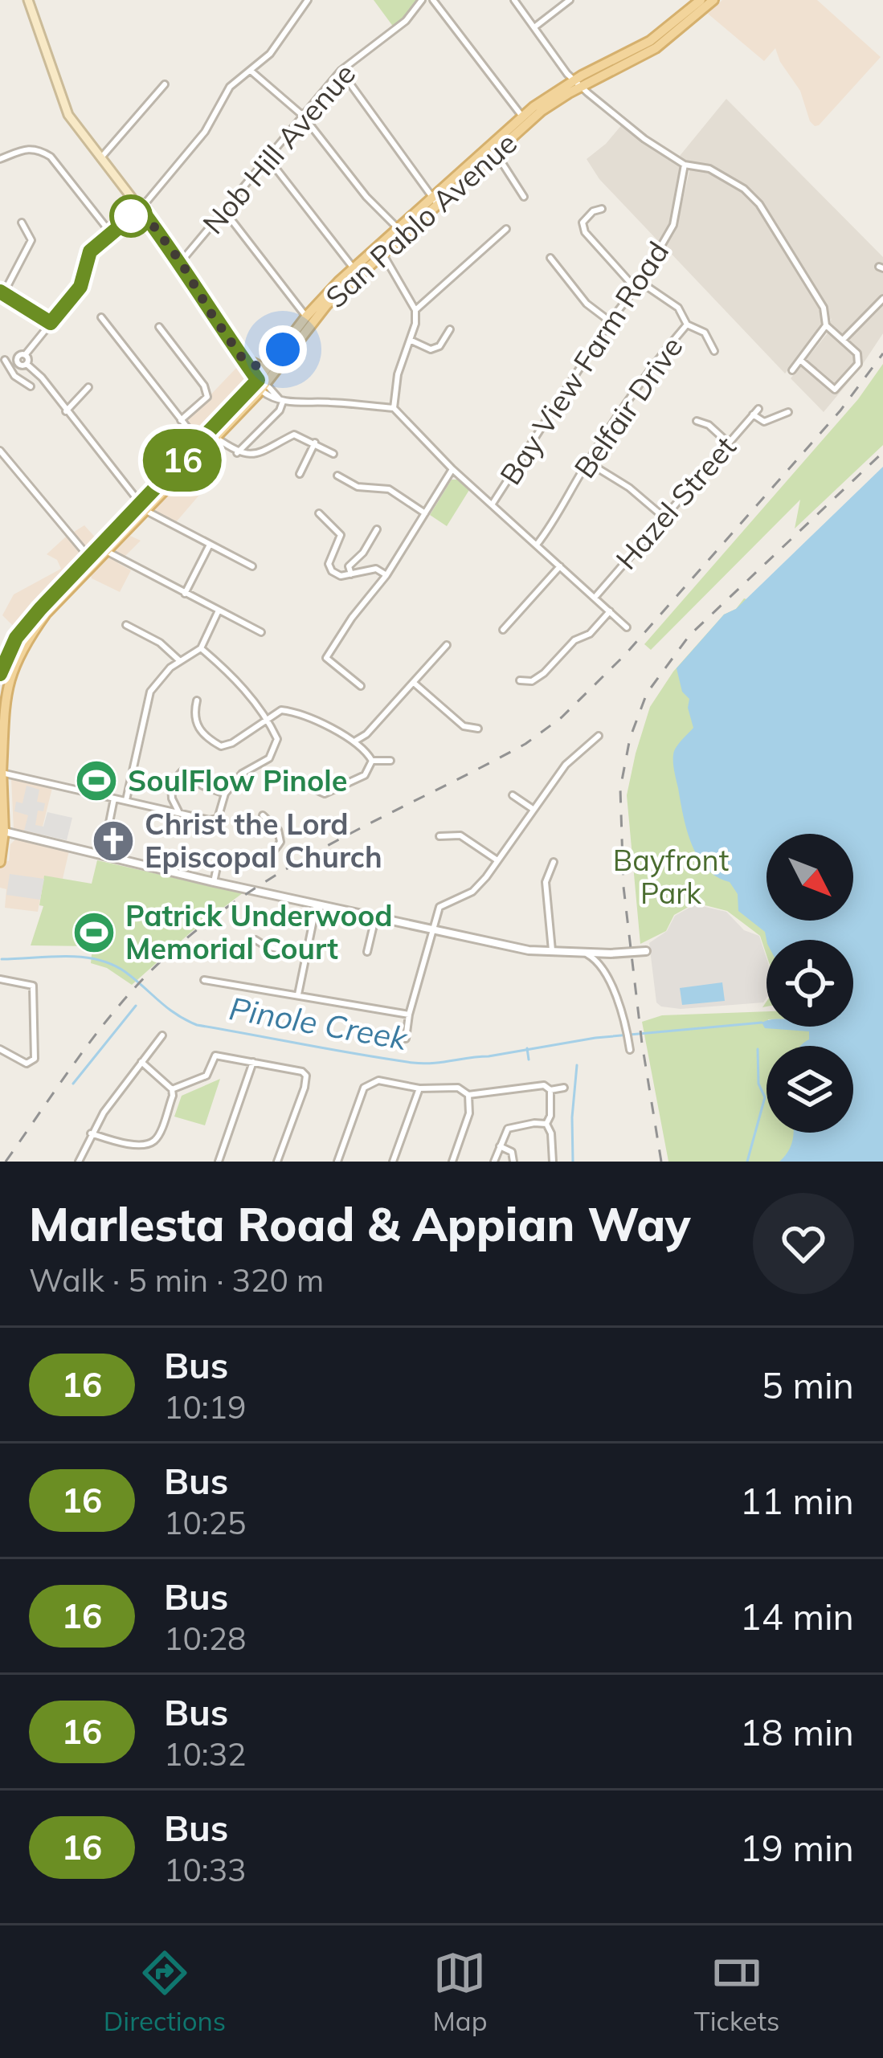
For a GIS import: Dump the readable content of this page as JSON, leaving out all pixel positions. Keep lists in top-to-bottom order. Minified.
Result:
{"streets":{"main road":["San Pablo Avenue"],"street":["Nob Hill Avenue","Bay View Farm Road","Belfair Drive","Hazel Street"]},"crossings":[["Bay View Farm Road","Belfair Drive"]],"water":["Pinole Creek"],"parks":["Bayfront Park"],"places":{"sports":["SoulFlow Pinole","Patrick Underwood Memorial Court"],"church":["Christ the Lord Episcopal Church"]},"lines":["bus line 16"],"north":"bottom right","page":{"on_map":"16","heading":["Marlesta Road & Appian Way","Walk · 5 min · 320 m"],"list":[{"mark":"16","name":"Bus","note":"10:19","value":"5 min"},{"mark":"16","name":"Bus","note":"10:25","value":"11 min"},{"mark":"16","name":"Bus","note":"10:28","value":"14 min"},{"mark":"16","name":"Bus","note":"10:32","value":"18 min"},{"mark":"16","name":"Bus","note":"10:33","value":"19 min"}],"tabs":["Directions","Map","Tickets"]}}
